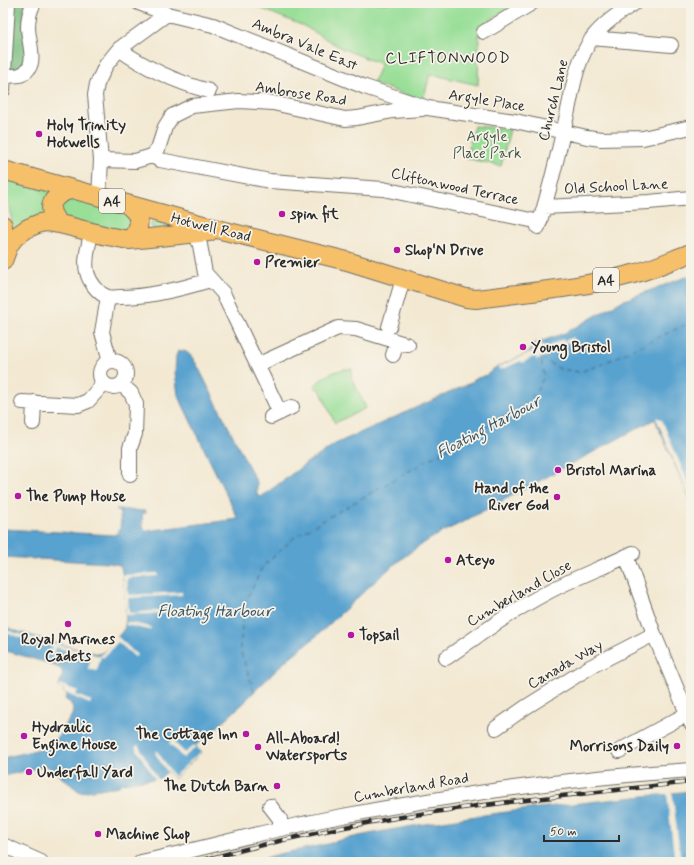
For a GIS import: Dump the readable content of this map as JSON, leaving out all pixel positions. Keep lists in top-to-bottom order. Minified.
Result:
{"streets":{"main road":["A4","Hotwell Road"],"street":["Ambra Vale East","Ambrose Road","Argyle Place","Church Lane","Cliftonwood Terrace","Old School Lane","Cumberland Close","Canada Way","Cumberland Road"]},"crossings":[["Ambra Vale East","Ambrose Road"],["Ambra Vale East","Argyle Place"],["Ambrose Road","Argyle Place"],["Ambrose Road","Cliftonwood Terrace"],["Argyle Place","Church Lane"],["Church Lane","Cliftonwood Terrace"],["Church Lane","Old School Lane"],["A4","Hotwell Road"],["Cumberland Close","Canada Way"]],"districts":["CLIFTONWOOD"],"water":["Floating Harbour"],"parks":["Argyle Place Park"],"places":["Holy Trinity Hotwells","spin fit","Shop'N Drive","Premier","Young Bristol","Bristol Marina","The Pump House","Hand of the River God","Ateyo","Royal Marines Cadets","Topsail","The Cottage Inn","Hydraulic Engine House","Morrisons Daily","All-Aboard! Watersports","Underfall Yard","The Dutch Barn","Machine Shop"],"scale_bar":"50 m"}
